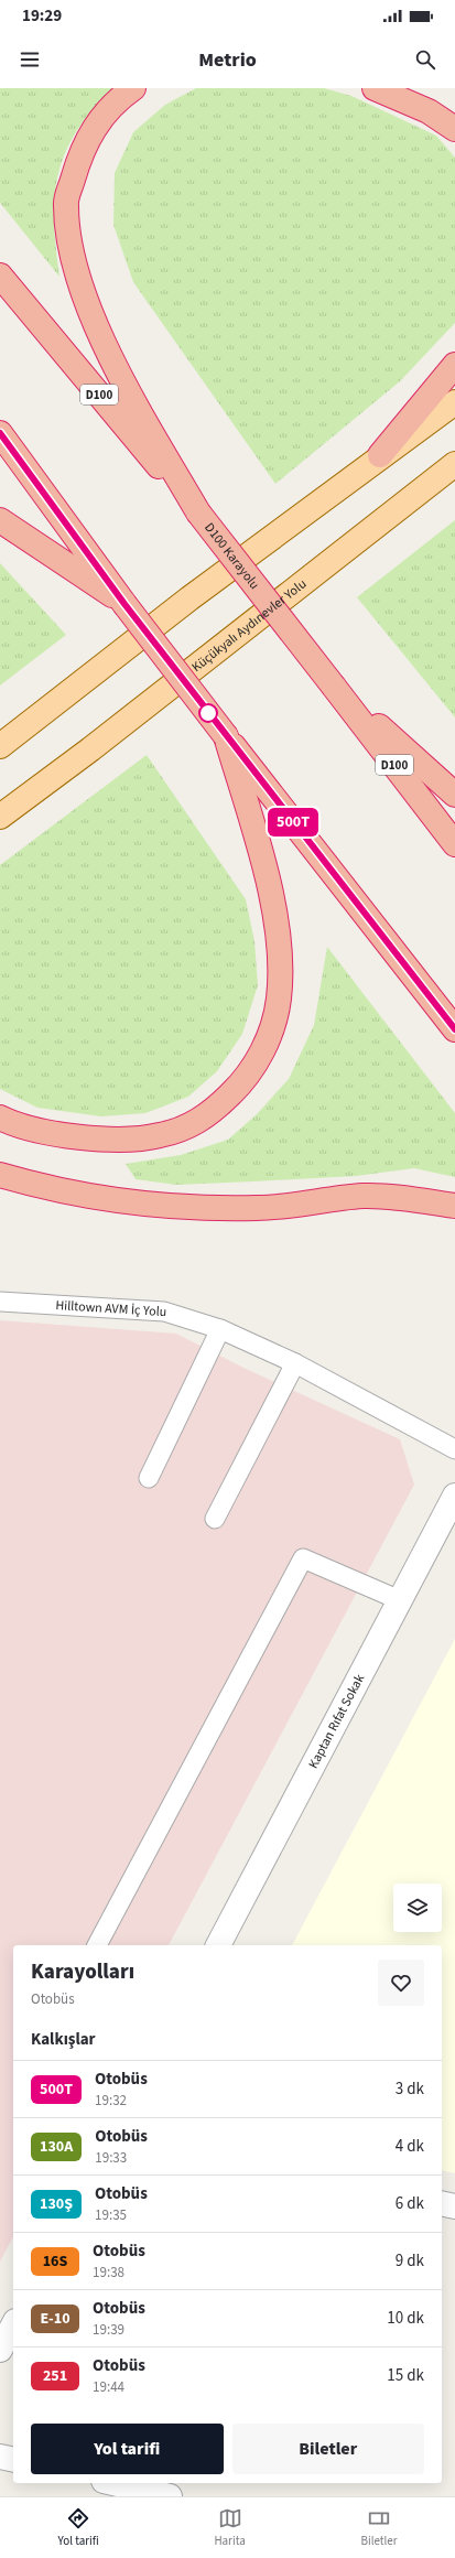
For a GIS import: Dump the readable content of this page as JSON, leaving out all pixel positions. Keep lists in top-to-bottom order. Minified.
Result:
{"streets":{"highway":["D100","D100 Karayolu"],"main road":["Küçükyalı Aydınevler Yolu"],"street":["Kaptan Rıfat Sokak"],"lane":["Hilltown AVM İç Yolu"]},"lines":["bus line 500T"],"page":{"status":"19:29","header":"Metrio","on_map":"500T","heading":[["Karayolları","Otobüs"],"Kalkışlar"],"list":[{"mark":"500T","name":"Otobüs","note":"19:32","value":"3 dk"},{"mark":"130A","name":"Otobüs","note":"19:33","value":"4 dk"},{"mark":"130Ş","name":"Otobüs","note":"19:35","value":"6 dk"},{"mark":"16S","name":"Otobüs","note":"19:38","value":"9 dk"},{"mark":"E-10","name":"Otobüs","note":"19:39","value":"10 dk"},{"mark":"251","name":"Otobüs","note":"19:44","value":"15 dk"}],"buttons":["Yol tarifi","Biletler"],"tabs":["Yol tarifi","Harita","Biletler"]}}
